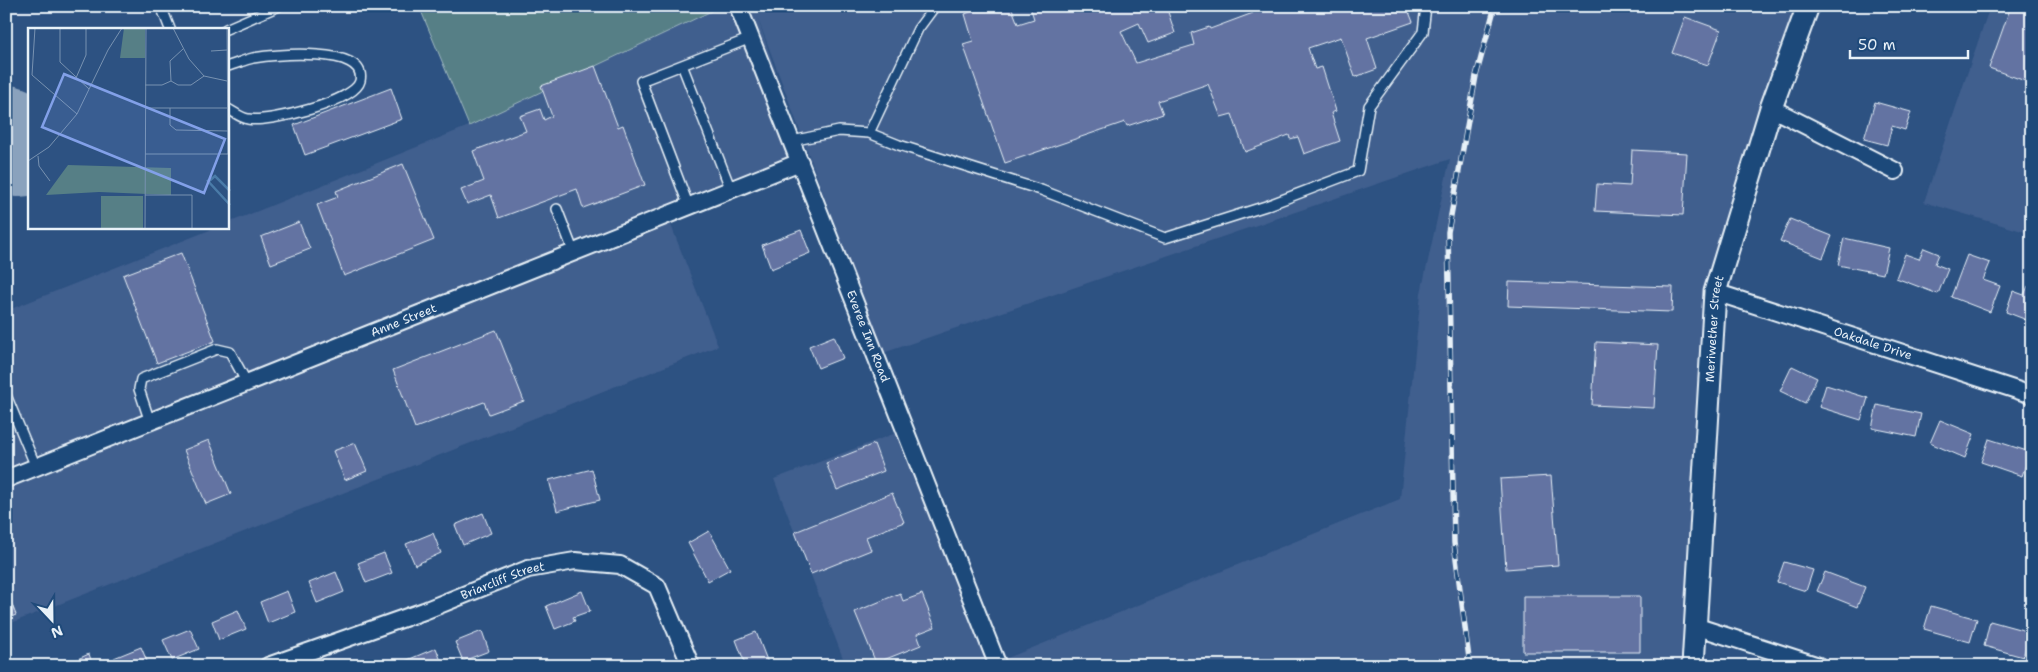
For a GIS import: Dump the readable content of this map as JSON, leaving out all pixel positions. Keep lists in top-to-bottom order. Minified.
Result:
{"streets":{"street":["Anne Street","Meriwether Street","Everee Inn Road","Oakdale Drive","Briarcliff Street"]},"crossings":[["Anne Street","Everee Inn Road"],["Meriwether Street","Oakdale Drive"]],"scale_bar":"50 m","north":"bottom"}
